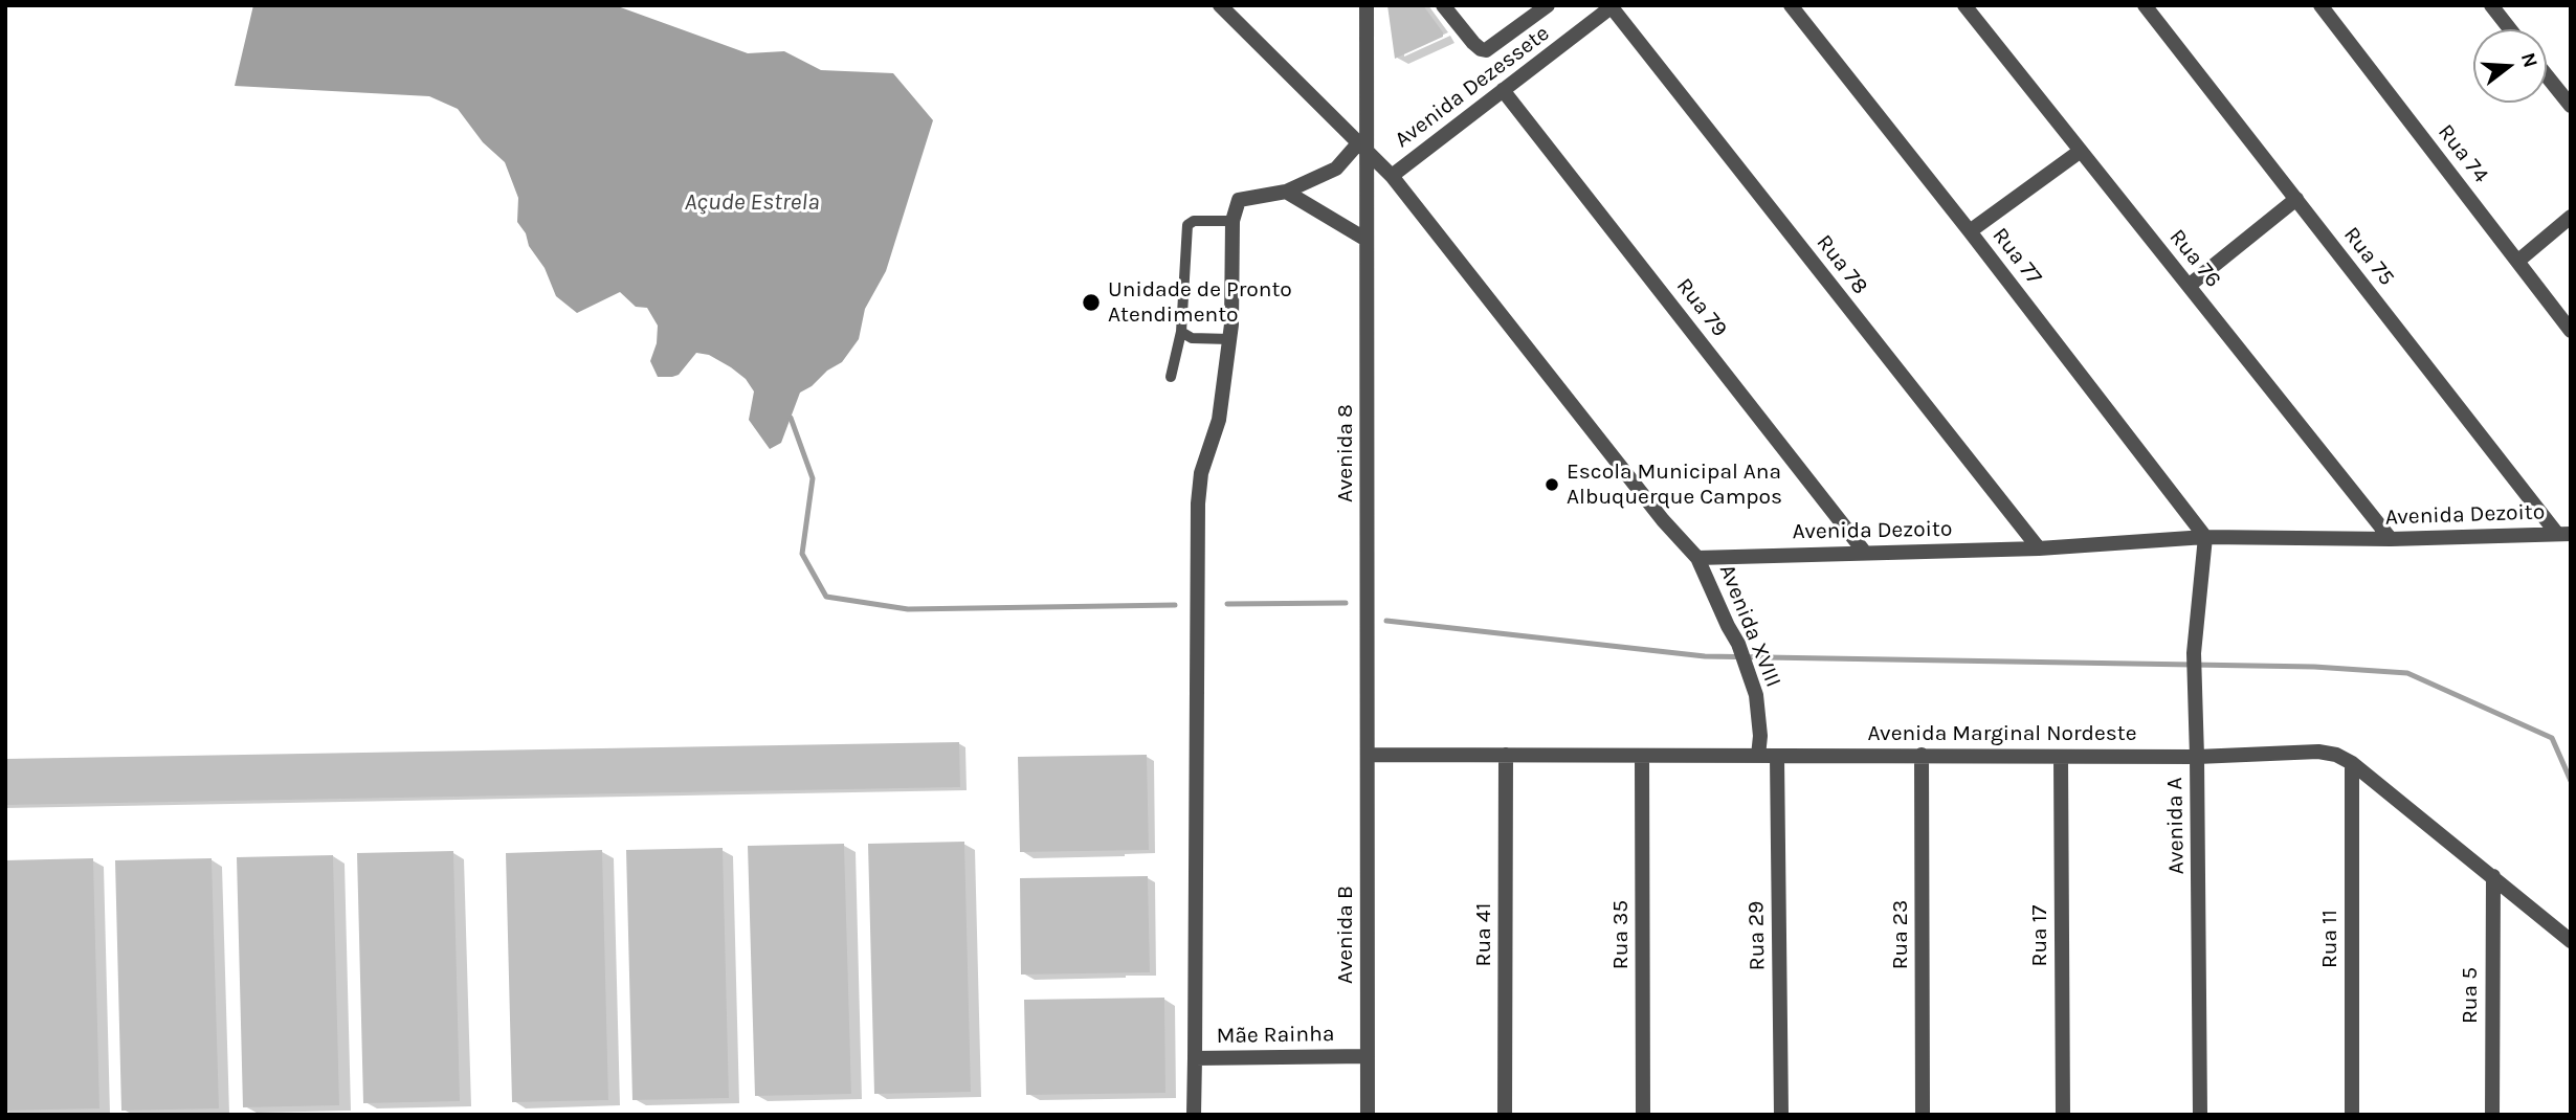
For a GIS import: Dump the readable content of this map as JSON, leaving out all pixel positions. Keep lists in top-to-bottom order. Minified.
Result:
{"streets":{"street":["Avenida Dezessete","Rua 74","Rua 77","Rua 75","Rua 76","Rua 78","Rua 79","Avenida 8","Avenida Dezoito","Avenida XVIII","Avenida Marginal Nordeste","Avenida A","Avenida B","Rua 41","Rua 35","Rua 23","Rua 29","Rua 17","Rua 11","Rua 5","Mãe Rainha"]},"crossings":[["Avenida Dezessete","Rua 78"],["Avenida Dezessete","Rua 79"],["Rua 77","Avenida Dezoito"],["Rua 77","Avenida A"],["Rua 75","Avenida Dezoito"],["Rua 76","Avenida Dezoito"],["Rua 78","Avenida Dezoito"],["Rua 79","Avenida Dezoito"],["Avenida 8","Avenida Marginal Nordeste"],["Avenida 8","Avenida B"],["Avenida Dezoito","Avenida XVIII"],["Avenida Dezoito","Avenida A"],["Avenida XVIII","Avenida Marginal Nordeste"],["Avenida Marginal Nordeste","Avenida A"],["Avenida Marginal Nordeste","Avenida B"],["Avenida Marginal Nordeste","Rua 41"],["Avenida Marginal Nordeste","Rua 35"],["Avenida Marginal Nordeste","Rua 23"],["Avenida Marginal Nordeste","Rua 29"],["Avenida Marginal Nordeste","Rua 17"],["Avenida Marginal Nordeste","Rua 11"],["Avenida Marginal Nordeste","Rua 5"],["Avenida B","Mãe Rainha"]],"water":["Açude Estrela"],"places":["Unidade de Pronto Atendimento","Escola Municipal Ana Albuquerque Campos"],"north":"right"}
